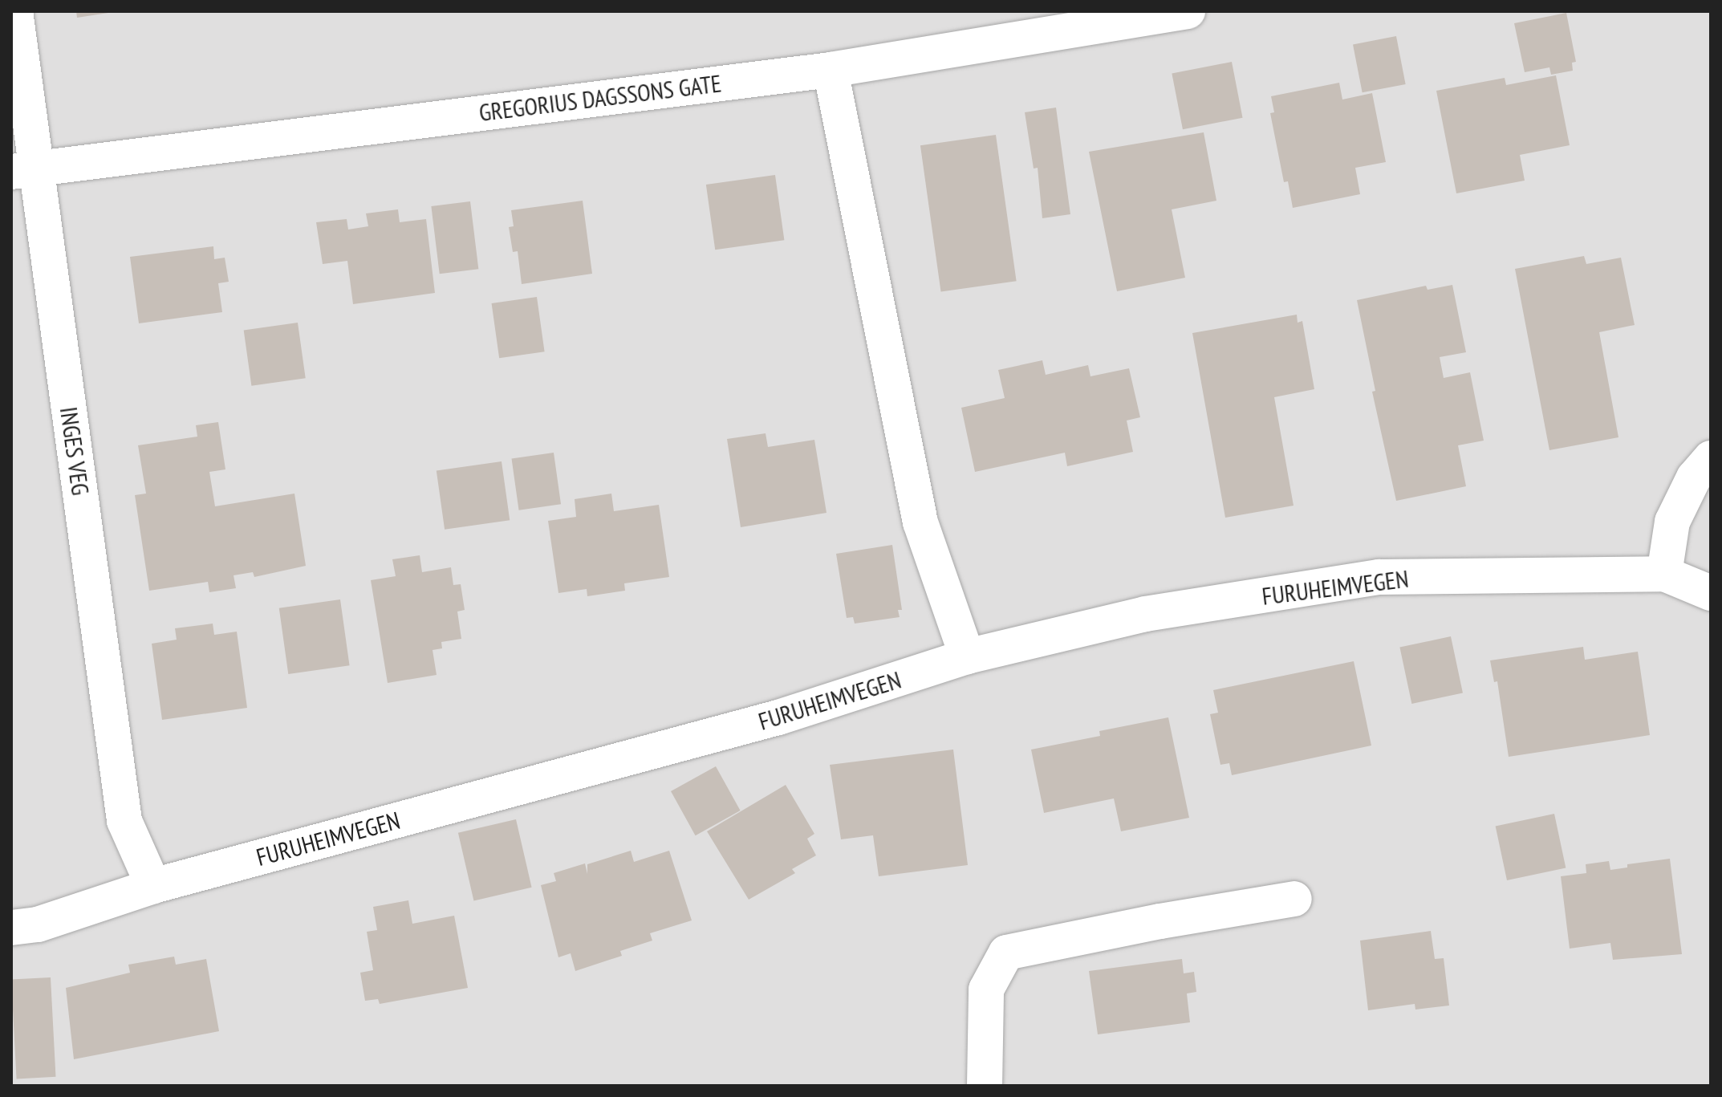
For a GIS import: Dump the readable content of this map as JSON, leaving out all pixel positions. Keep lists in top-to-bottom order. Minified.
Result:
{"streets":{"street":["GREGORIUS DAGSSONS GATE","INGES VEG","FURUHEIMVEGEN"]},"crossings":[["GREGORIUS DAGSSONS GATE","INGES VEG"],["INGES VEG","FURUHEIMVEGEN"]]}
